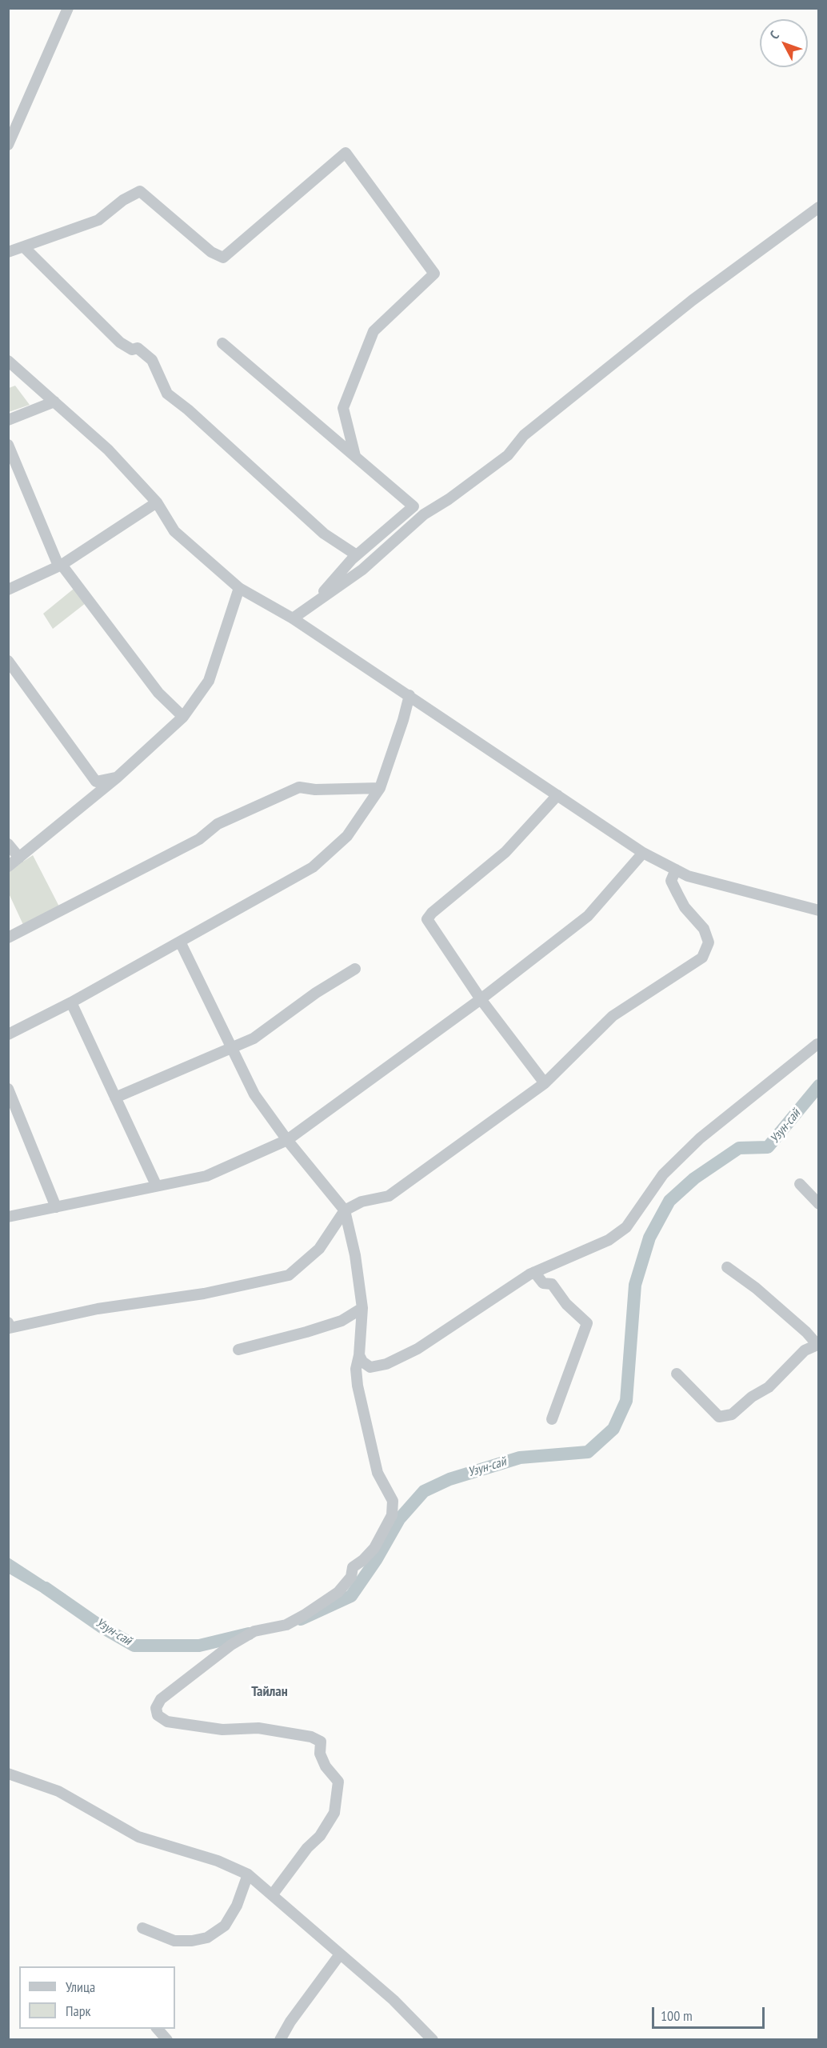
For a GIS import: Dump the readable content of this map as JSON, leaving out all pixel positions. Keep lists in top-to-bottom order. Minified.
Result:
{"districts":["Тайлан"],"water":["Узун-сай"],"legend":["Улица","Парк"],"scale_bar":"100 m","north":"top left"}
